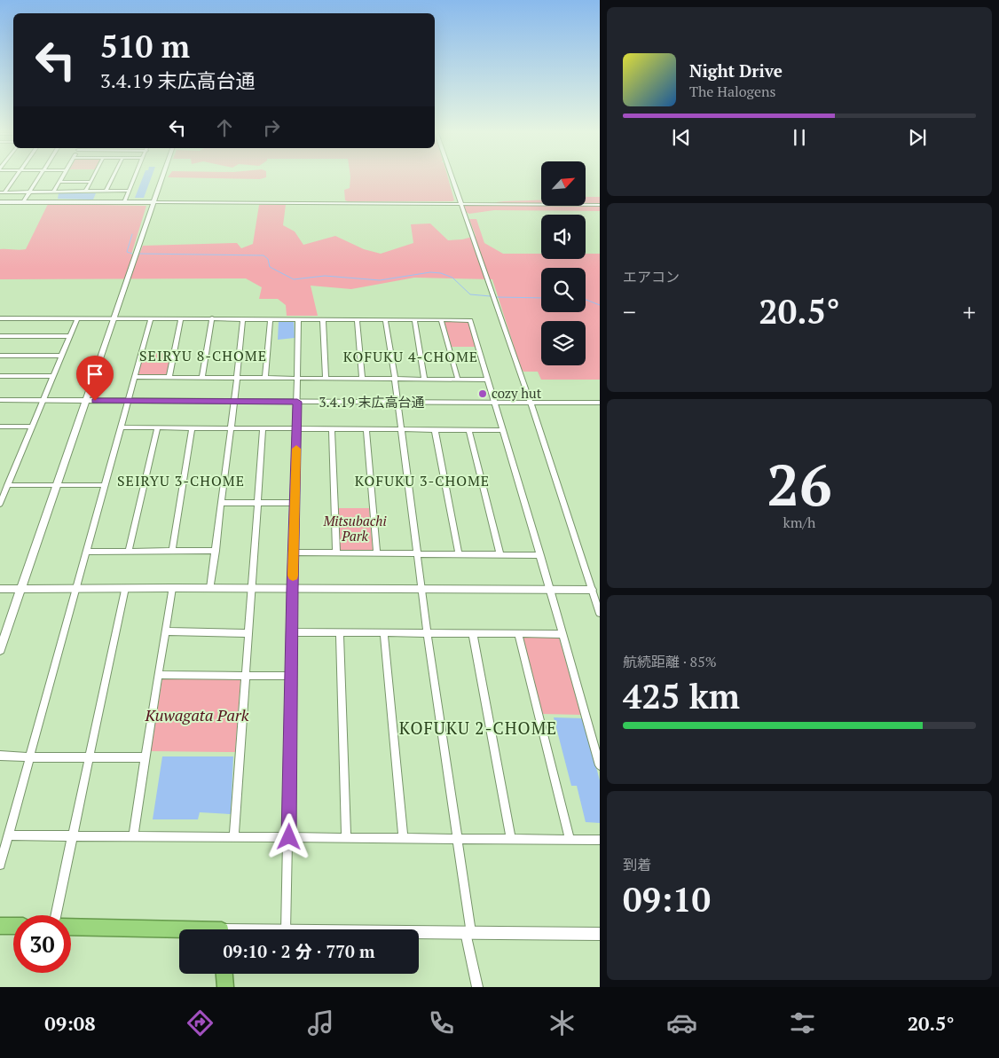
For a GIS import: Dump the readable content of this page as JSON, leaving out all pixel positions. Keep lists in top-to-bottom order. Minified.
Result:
{"streets":{"street":["3.4.19 末広高台通"]},"districts":["SEIRYU 8-CHOME","KOFUKU 4-CHOME","SEIRYU 3-CHOME","KOFUKU 3-CHOME","KOFUKU 2-CHOME"],"parks":["Mitsubachi Park","Kuwagata Park"],"places":["cozy hut"],"north":"top right","page":{"turn":["510 m","3.4.19 末広高台通"],"song":["Night Drive","The Halogens"],"tile":["エアコン",["26","km/h"],["航続距離 · 85%","425 km"],["到着","09:10"]],"heat":["−","20.5°","+"],"limit":"30","trip":"09:10 · 2 分 · 770 m","tabs":["09:08","20.5°"]}}
